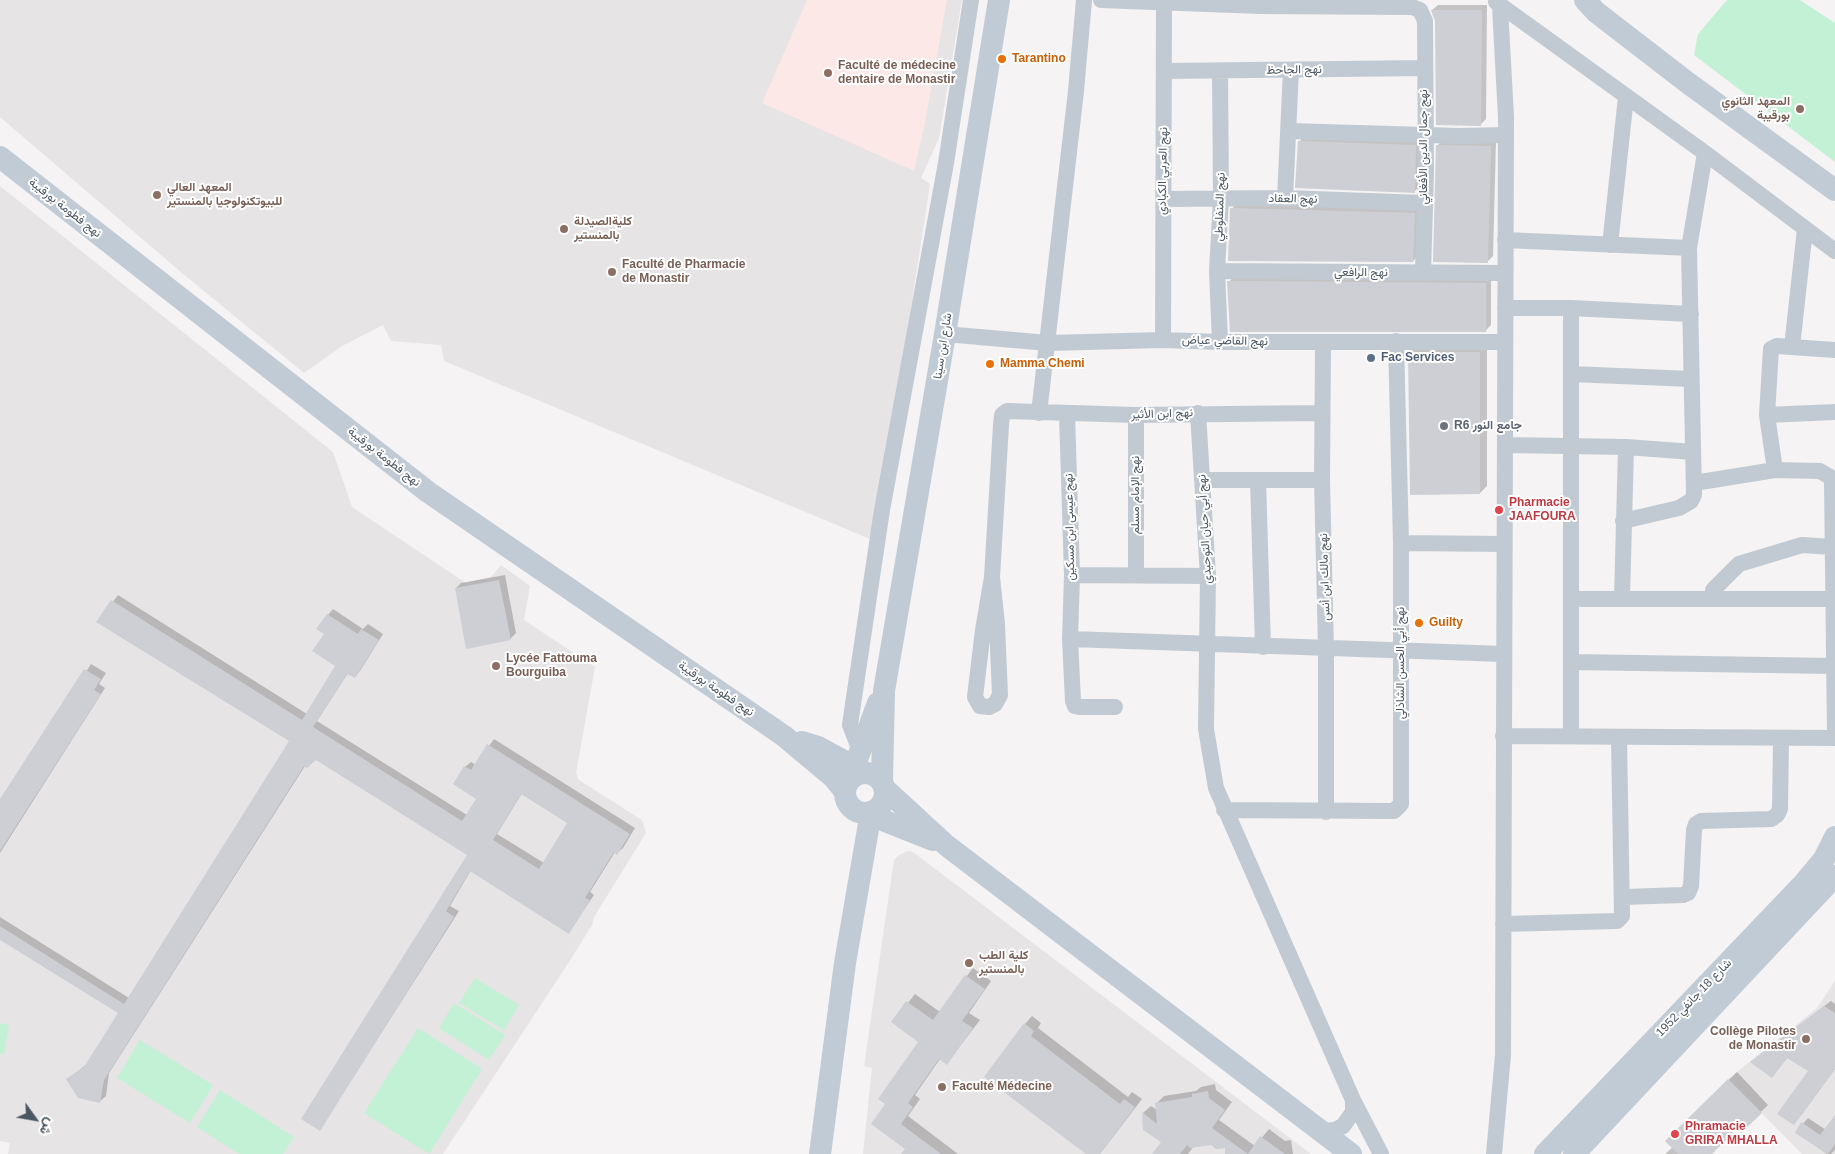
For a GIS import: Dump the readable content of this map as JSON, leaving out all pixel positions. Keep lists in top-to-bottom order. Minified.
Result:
{"streets":{"main road":["نهج فطومة بورقيبة","شارع ابن سينا","شارع 18 جانفي 1952"],"street":["نهج الجاحظ","نهج جمال الدين الأفغاني","نهج العربي الكبادي","نهج العقاد","نهج المنفلوطي","نهج الرافعي","نهج القاضي عياض","نهج ابن الأثير","نهج الإمام مسلم","نهج عيسى ابن مسكين","نهج أبي حيان التوحيدي","نهج مالك ابن أنس","نهج أبي الحسن الشاذلي"]},"crossings":[["نهج الجاحظ","نهج جمال الدين الأفغاني"],["نهج الجاحظ","نهج العربي الكبادي"],["نهج الجاحظ","نهج المنفلوطي"],["نهج جمال الدين الأفغاني","نهج العقاد"],["نهج جمال الدين الأفغاني","نهج الرافعي"],["نهج العربي الكبادي","نهج العقاد"],["نهج العربي الكبادي","نهج القاضي عياض"],["نهج العقاد","نهج المنفلوطي"],["نهج المنفلوطي","نهج الرافعي"],["نهج المنفلوطي","نهج القاضي عياض"],["نهج القاضي عياض","شارع ابن سينا"],["نهج القاضي عياض","نهج مالك ابن أنس"],["نهج القاضي عياض","نهج أبي الحسن الشاذلي"],["نهج ابن الأثير","نهج الإمام مسلم"],["نهج ابن الأثير","نهج عيسى ابن مسكين"],["نهج ابن الأثير","نهج أبي حيان التوحيدي"],["نهج ابن الأثير","نهج مالك ابن أنس"],["نهج أبي حيان التوحيدي","نهج أبي الحسن الشاذلي"],["نهج مالك ابن أنس","نهج أبي الحسن الشاذلي"]],"places":["Tarantino","Faculté de médecine dentaire de Monastir","المعهد الثانوي بورقيبة","المعهد العالي للبيوتكنولوجيا بالمنستير","كليةالصيدلة بالمنستير","Faculté de Pharmacie de Monastir","Fac Services","Mamma Chemi","R6 جامع النور","Pharmacie JAAFOURA","Guilty","Lycée Fattouma Bourguiba","كلية الطب بالمنستير","Collège Pilotes de Monastir","Faculté Médecine","Phramacie GRIRA MHALLA"],"north":"bottom right"}
